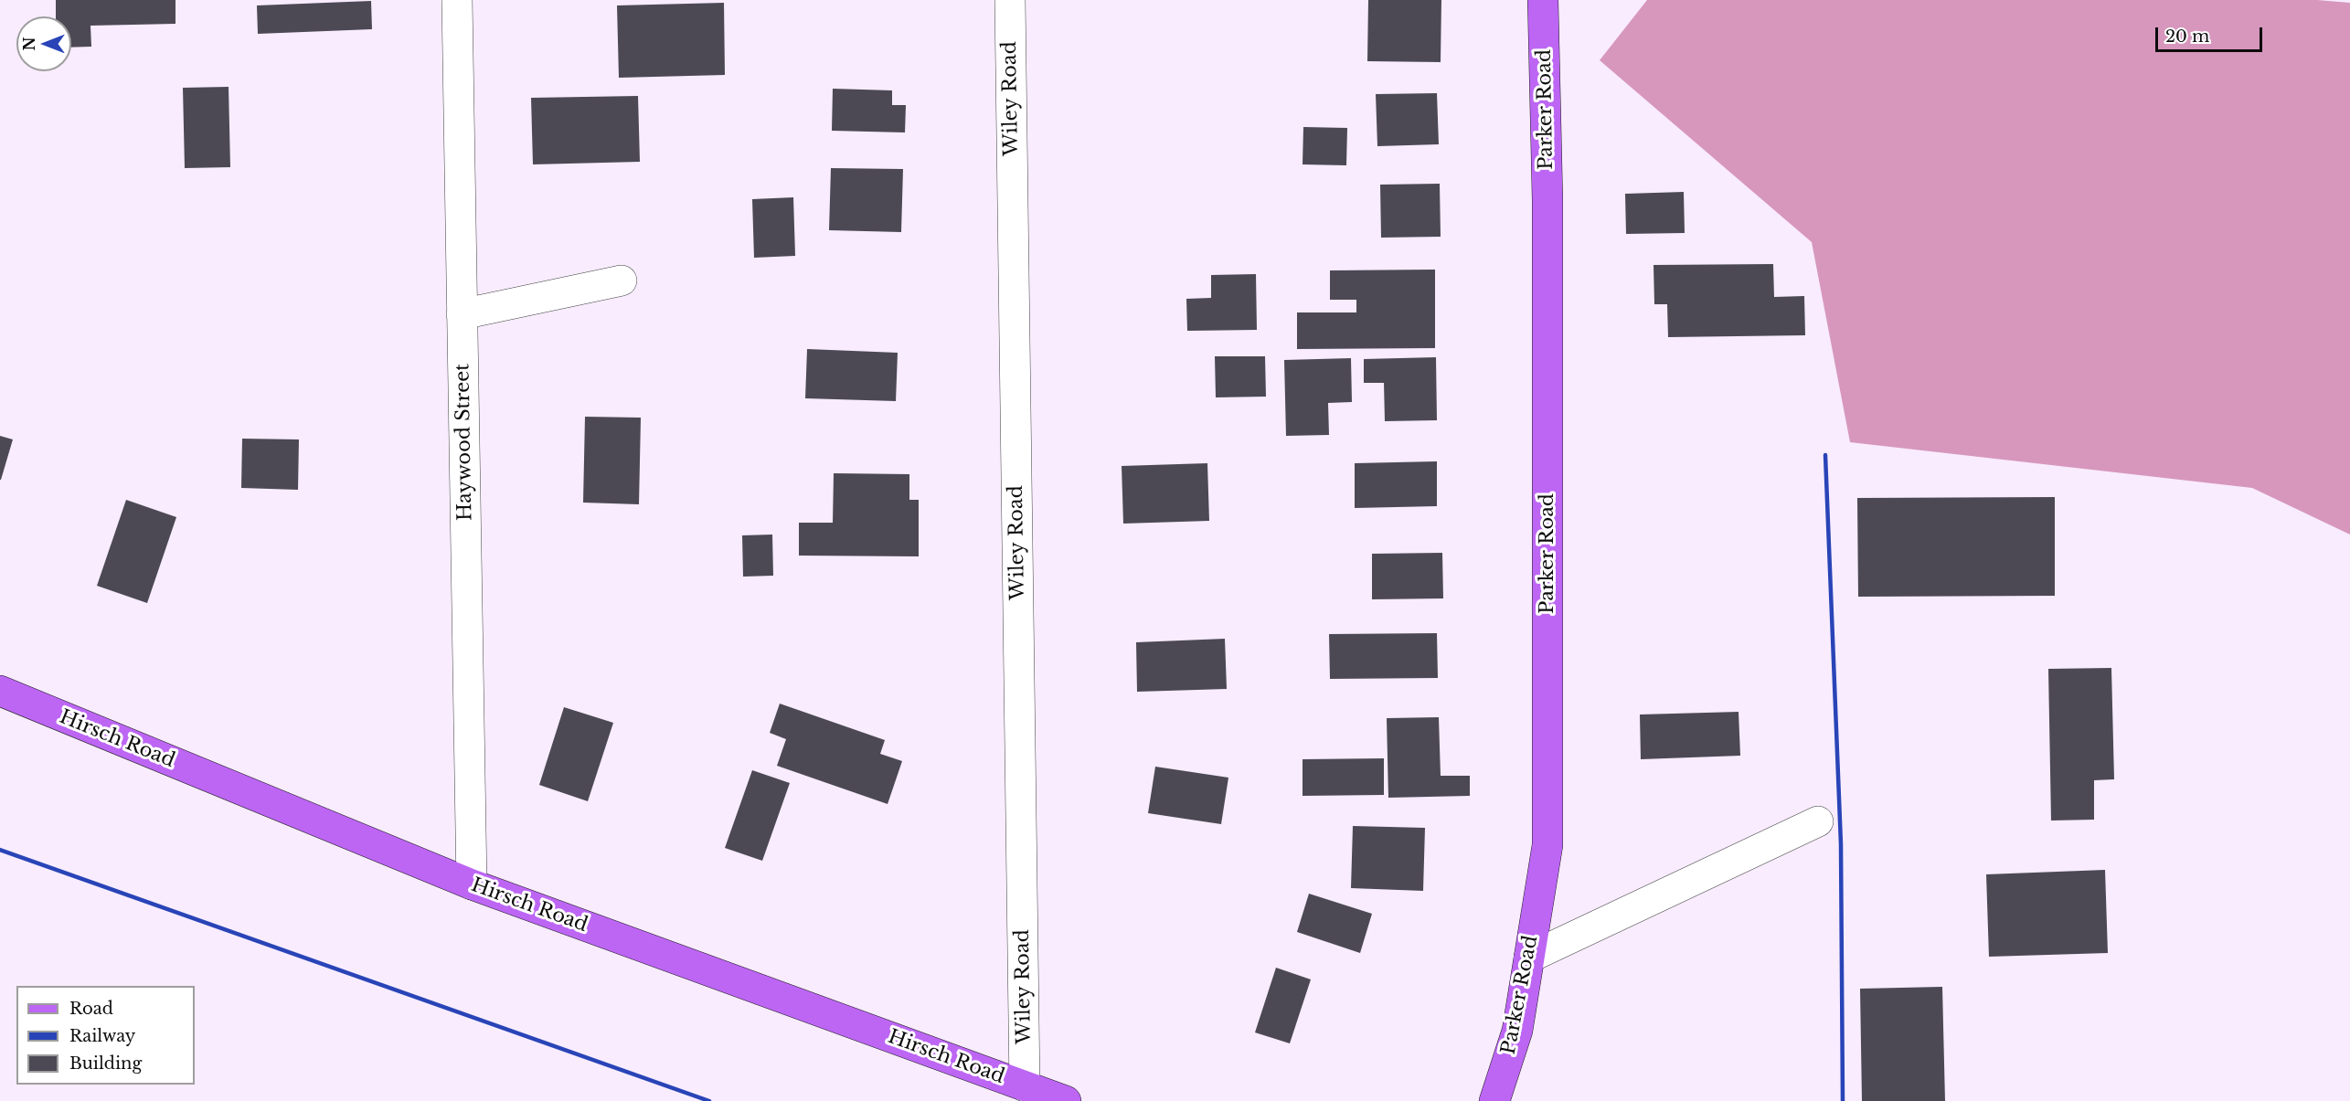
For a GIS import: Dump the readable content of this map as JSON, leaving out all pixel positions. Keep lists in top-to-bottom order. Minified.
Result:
{"streets":{"main road":["Parker Road","Hirsch Road"],"street":["Wiley Road","Haywood Street"]},"crossings":[["Wiley Road","Hirsch Road"],["Haywood Street","Hirsch Road"]],"legend":["Road","Railway","Building"],"scale_bar":"20 m","north":"left"}
